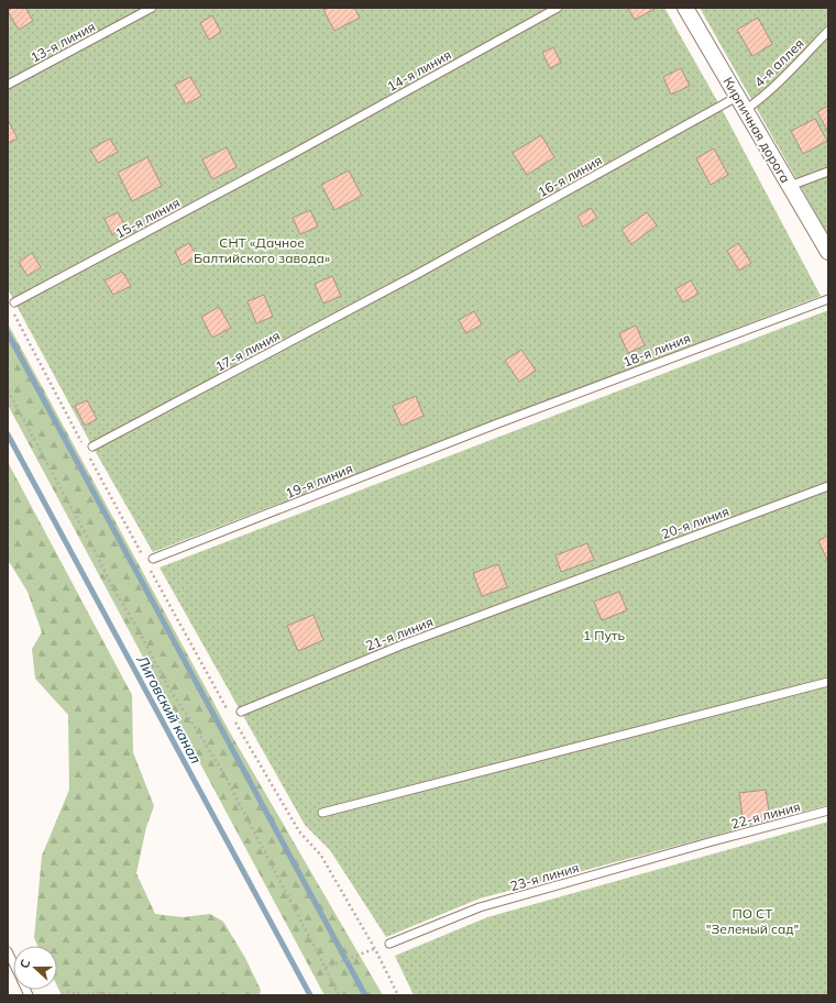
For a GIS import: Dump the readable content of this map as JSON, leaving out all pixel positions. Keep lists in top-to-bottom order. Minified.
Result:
{"streets":{"street":["Кирпичная дорога"],"lane":["13-я линия","4-я аллея","14-я линия","16-я линия","15-я линия","18-я линия","17-я линия","19-я линия","20-я линия","21-я линия","22-я линия","23-я линия"]},"crossings":[["4-я аллея","Кирпичная дорога"],["4-я аллея","16-я линия"],["14-я линия","15-я линия"],["Кирпичная дорога","16-я линия"],["16-я линия","17-я линия"],["18-я линия","19-я линия"],["20-я линия","21-я линия"],["22-я линия","23-я линия"]],"water":["Лиговский канал"],"parks":["СНТ «Дачное Балтийского завода»","1 Путь","ПО СТ \"Зеленый сад\""],"north":"left"}
